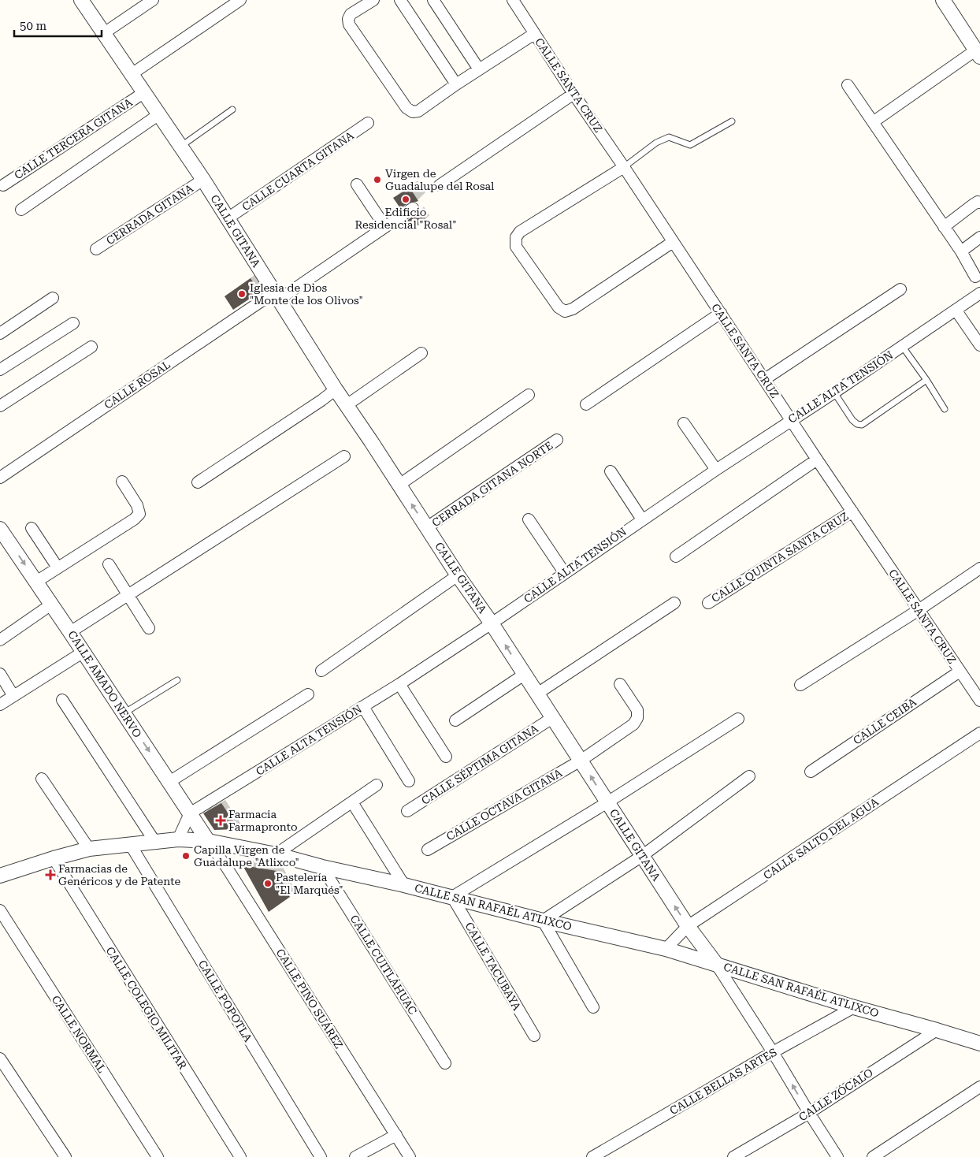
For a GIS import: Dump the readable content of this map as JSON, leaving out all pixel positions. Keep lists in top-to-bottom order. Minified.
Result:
{"streets":{"street":["CALLE SANTA CRUZ","CALLE TERCERA GITANA","CALLE CUARTA GITANA","CERRADA GITANA","CALLE GITANA","CALLE ROSAL","CALLE ALTA TENSIÓN","CERRADA GITANA NORTE","CALLE QUINTA SANTA CRUZ","CALLE AMADO NERVO","CALLE CEIBA","CALLE SÉPTIMA GITANA","CALLE OCTAVA GITANA","CALLE SALTO DEL AGUA","CALLE SAN RAFAÉL ATLIXCO","CALLE CUITLÁHUAC","CALLE TACUBAYA","CALLE PINO SUÁREZ","CALLE POPOTLA","CALLE COLEGIO MILITAR","CALLE NORMAL","CALLE BELLAS ARTES","CALLE ZÓCALO"]},"crossings":[["CALLE SANTA CRUZ","CALLE ALTA TENSIÓN"],["CALLE SANTA CRUZ","CALLE QUINTA SANTA CRUZ"],["CALLE SANTA CRUZ","CALLE CEIBA"],["CALLE TERCERA GITANA","CALLE GITANA"],["CALLE CUARTA GITANA","CALLE GITANA"],["CERRADA GITANA","CALLE GITANA"],["CALLE GITANA","CALLE ROSAL"],["CALLE GITANA","CALLE ALTA TENSIÓN"],["CALLE GITANA","CERRADA GITANA NORTE"],["CALLE GITANA","CALLE SÉPTIMA GITANA"],["CALLE GITANA","CALLE OCTAVA GITANA"],["CALLE GITANA","CALLE SALTO DEL AGUA"],["CALLE GITANA","CALLE SAN RAFAÉL ATLIXCO"],["CALLE GITANA","CALLE BELLAS ARTES"],["CALLE GITANA","CALLE ZÓCALO"],["CALLE ALTA TENSIÓN","CALLE AMADO NERVO"],["CALLE AMADO NERVO","CALLE SAN RAFAÉL ATLIXCO"],["CALLE AMADO NERVO","CALLE PINO SUÁREZ"],["CALLE SALTO DEL AGUA","CALLE SAN RAFAÉL ATLIXCO"],["CALLE SAN RAFAÉL ATLIXCO","CALLE CUITLÁHUAC"],["CALLE SAN RAFAÉL ATLIXCO","CALLE TACUBAYA"],["CALLE SAN RAFAÉL ATLIXCO","CALLE PINO SUÁREZ"],["CALLE SAN RAFAÉL ATLIXCO","CALLE POPOTLA"],["CALLE SAN RAFAÉL ATLIXCO","CALLE COLEGIO MILITAR"],["CALLE SAN RAFAÉL ATLIXCO","CALLE BELLAS ARTES"],["CALLE SAN RAFAÉL ATLIXCO","CALLE ZÓCALO"]],"places":{"other":["Virgen de Guadalupe del Rosal","Edificio Residencial \"Rosal\"","Iglesia de Dios \"Monte de los Olivos\"","Capilla Virgen de Guadalupe \"Atlixco\"","Pastelería \"El Marqués\""],"health":["Farmacia Farmapronto","Farmacias de Genéricos y de Patente"]},"scale_bar":"50 m"}
